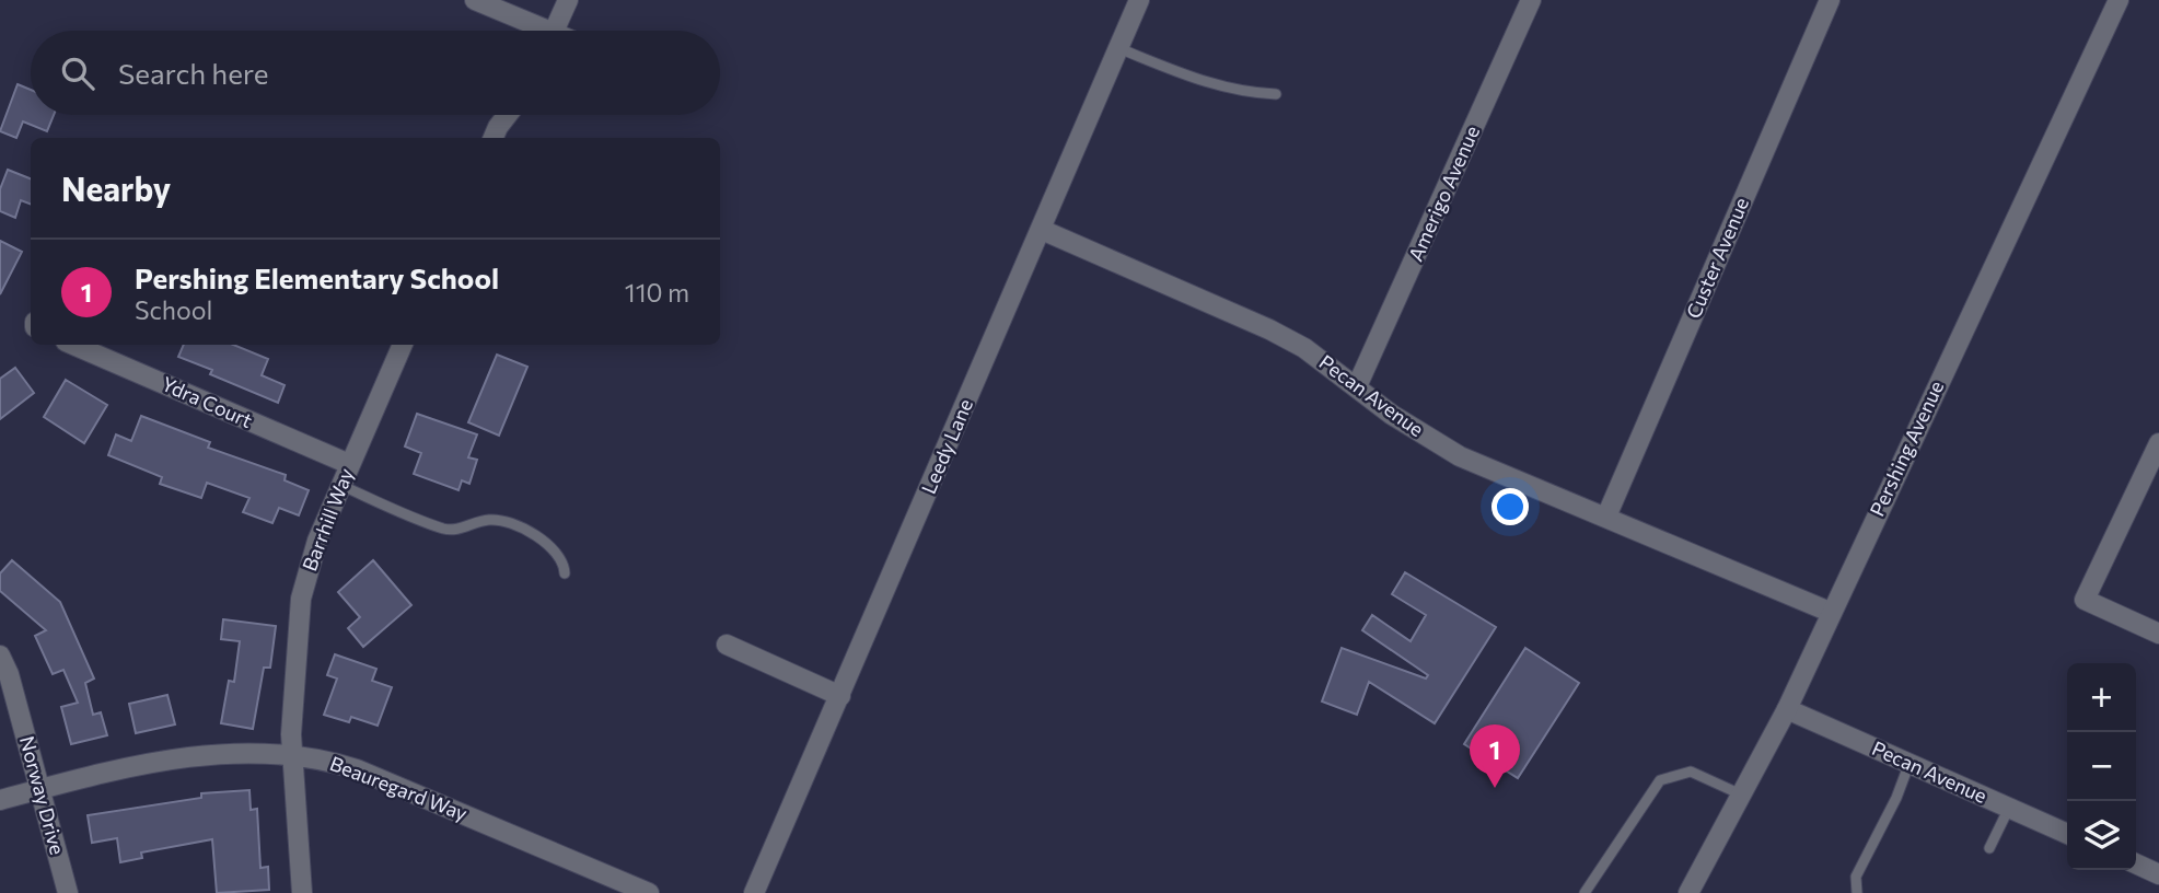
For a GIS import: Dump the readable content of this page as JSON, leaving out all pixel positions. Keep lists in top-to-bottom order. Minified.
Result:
{"streets":{"street":["Amerigo Avenue","Custer Avenue","Pecan Avenue","Ydra Court","Leedy Lane","Pershing Avenue","Barrhill Way","Beauregard Way","Norway Drive"]},"crossings":[["Amerigo Avenue","Pecan Avenue"],["Custer Avenue","Pecan Avenue"],["Pecan Avenue","Leedy Lane"],["Pecan Avenue","Pershing Avenue"],["Ydra Court","Barrhill Way"],["Barrhill Way","Beauregard Way"],["Beauregard Way","Norway Drive"]],"page":{"search":"Search here","heading":"Nearby","list":[{"mark":"1","name":"Pershing Elementary School","note":"School","value":"110 m"}],"map_buttons":["+","−"],"pins":"1"}}
